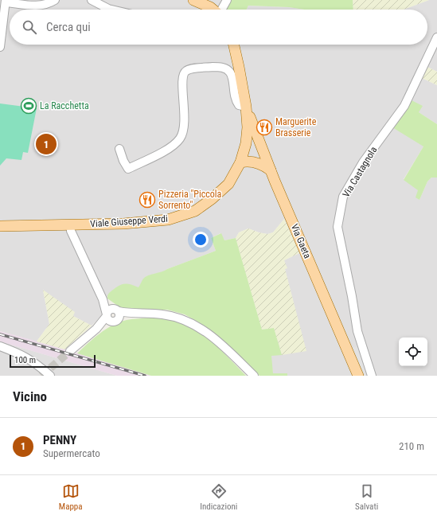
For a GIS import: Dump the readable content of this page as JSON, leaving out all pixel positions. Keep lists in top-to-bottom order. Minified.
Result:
{"streets":{"main road":["Viale Giuseppe Verdi","Via Gaeta"],"street":["Via Castagnola"]},"crossings":[["Viale Giuseppe Verdi","Via Gaeta"]],"places":{"sports":["La Racchetta"],"restaurant":["Marguerite Brasserie","Pizzeria \"Piccola Sorrento\""]},"scale_bar":"100 m","page":{"search":"Cerca qui","pins":"1","scale":"100 m","heading":"Vicino","list":[{"mark":"1","name":"PENNY","note":"Supermercato","value":"210 m"}],"nav":["Mappa","Indicazioni","Salvati"]}}
